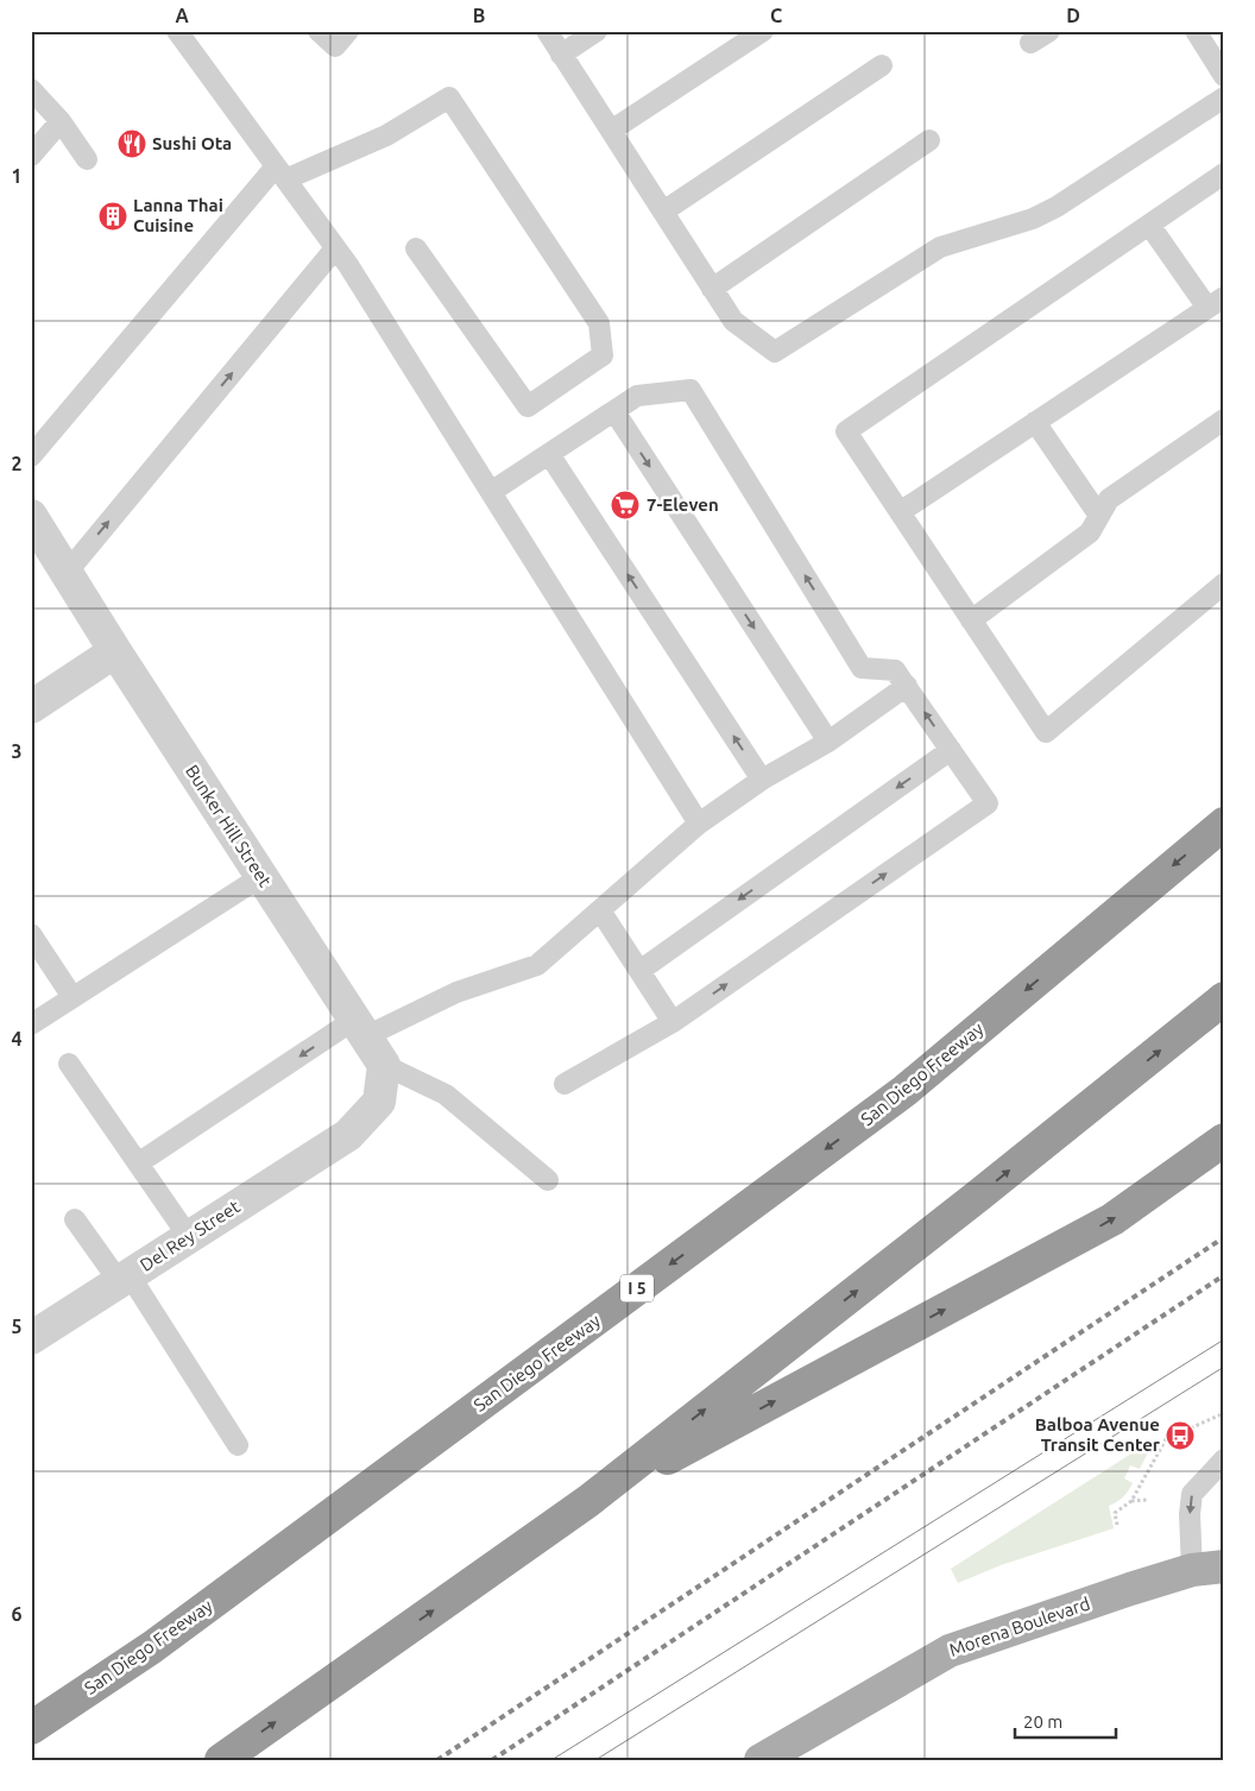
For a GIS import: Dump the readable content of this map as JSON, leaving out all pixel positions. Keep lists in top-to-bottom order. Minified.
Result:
{"streets":{"highway":["San Diego Freeway","I 5"],"main road":["Morena Boulevard"],"street":["Bunker Hill Street","Del Rey Street"]},"crossings":[["Bunker Hill Street","Del Rey Street"]],"places":{"restaurant":["Sushi Ota"],"building":["Lanna Thai Cuisine"],"supermarket":["7-Eleven"],"bus stop":["Balboa Avenue Transit Center"]},"scale_bar":"20 m","grid":{"columns":["A","B","C","D"],"rows":["1","2","3","4","5","6"]}}
